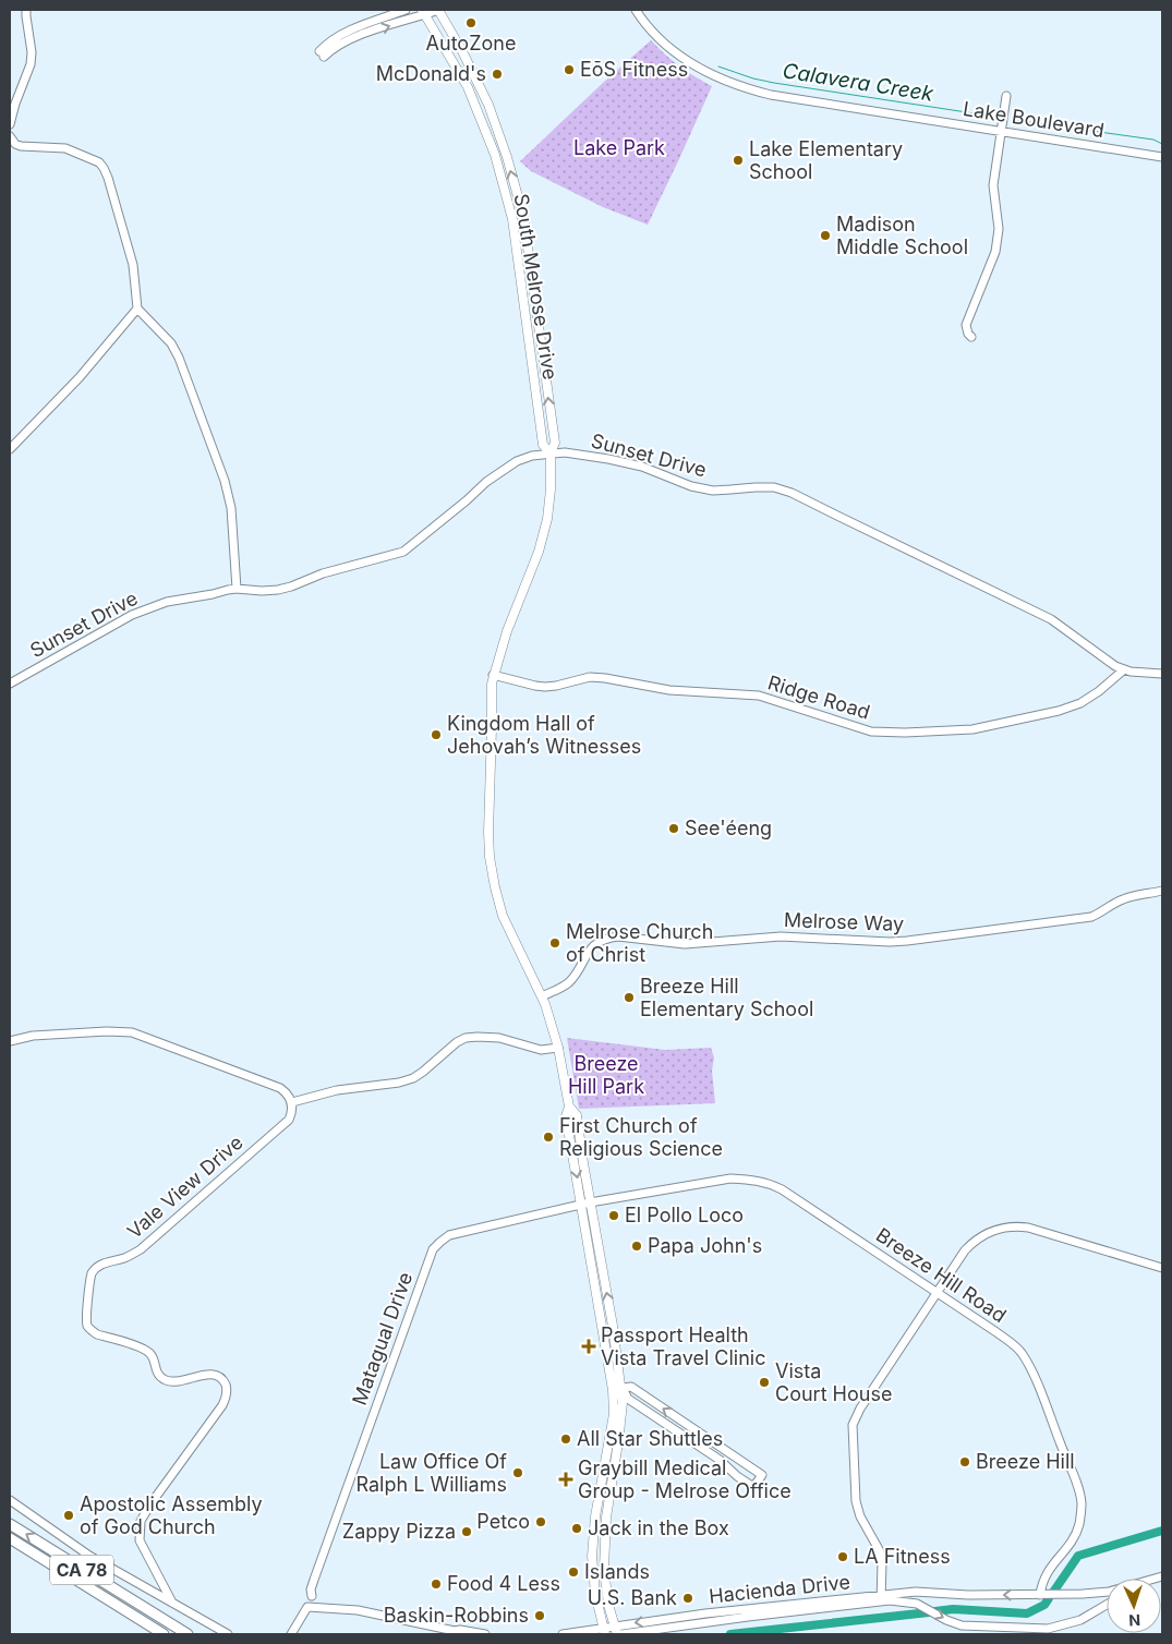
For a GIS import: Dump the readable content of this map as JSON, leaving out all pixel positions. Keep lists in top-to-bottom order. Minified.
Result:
{"streets":{"highway":["CA 78"],"main road":["South Melrose Drive"],"street":["Lake Boulevard","Sunset Drive","Ridge Road","Melrose Way","Vale View Drive","Breeze Hill Road","Matagual Drive","Hacienda Drive"]},"crossings":[["South Melrose Drive","Sunset Drive"],["South Melrose Drive","Ridge Road"],["South Melrose Drive","Melrose Way"],["South Melrose Drive","Breeze Hill Road"],["South Melrose Drive","Matagual Drive"],["South Melrose Drive","Hacienda Drive"],["Sunset Drive","Ridge Road"],["Breeze Hill Road","Matagual Drive"],["Breeze Hill Road","Hacienda Drive"]],"water":["Calavera Creek"],"parks":["Lake Park","Breeze Hill Park"],"places":{"other":["AutoZone","EōS Fitness","McDonald's","Lake Elementary School","Madison Middle School","Kingdom Hall of Jehovah’s Witnesses","See'éeng","Melrose Church of Christ","Breeze Hill Elementary School","First Church of Religious Science","El Pollo Loco","Papa John's","Vista Court House","All Star Shuttles","Breeze Hill","Law Office Of Ralph L Williams","Apostolic Assembly of God Church","Petco","Jack in the Box","Zappy Pizza","LA Fitness","Islands","Food 4 Less","U.S. Bank","Baskin-Robbins"],"health":["Passport Health Vista Travel Clinic","Graybill Medical Group - Melrose Office"]},"north":"bottom"}
